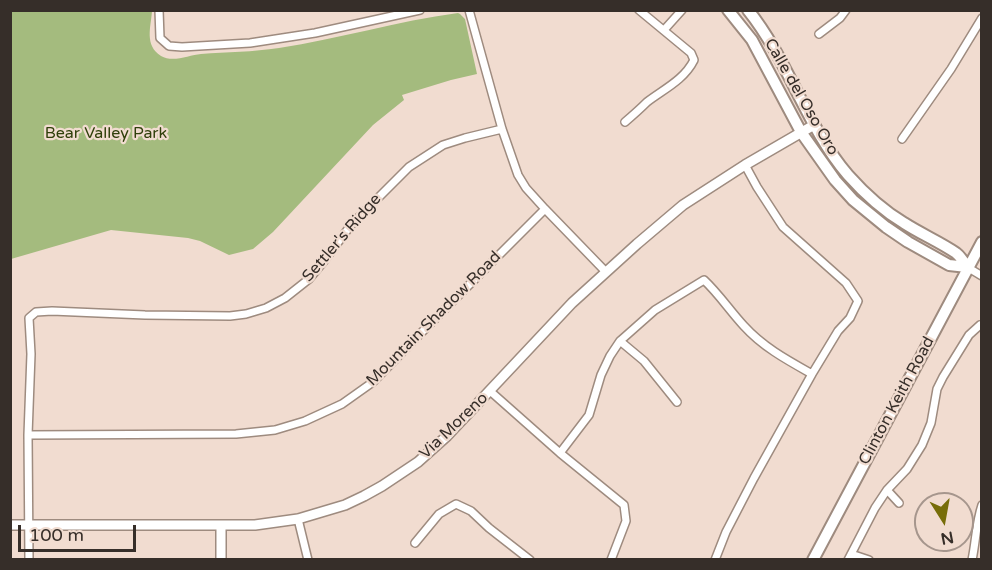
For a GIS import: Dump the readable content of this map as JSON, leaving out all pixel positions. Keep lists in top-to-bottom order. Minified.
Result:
{"streets":{"main road":["Calle del Oso Oro","Clinton Keith Road"],"street":["Settler's Ridge","Mountain Shadow Road","Via Moreno"]},"crossings":[["Calle del Oso Oro","Clinton Keith Road"],["Calle del Oso Oro","Via Moreno"],["Settler's Ridge","Mountain Shadow Road"]],"parks":["Bear Valley Park"],"scale_bar":"100 m","north":"bottom"}
